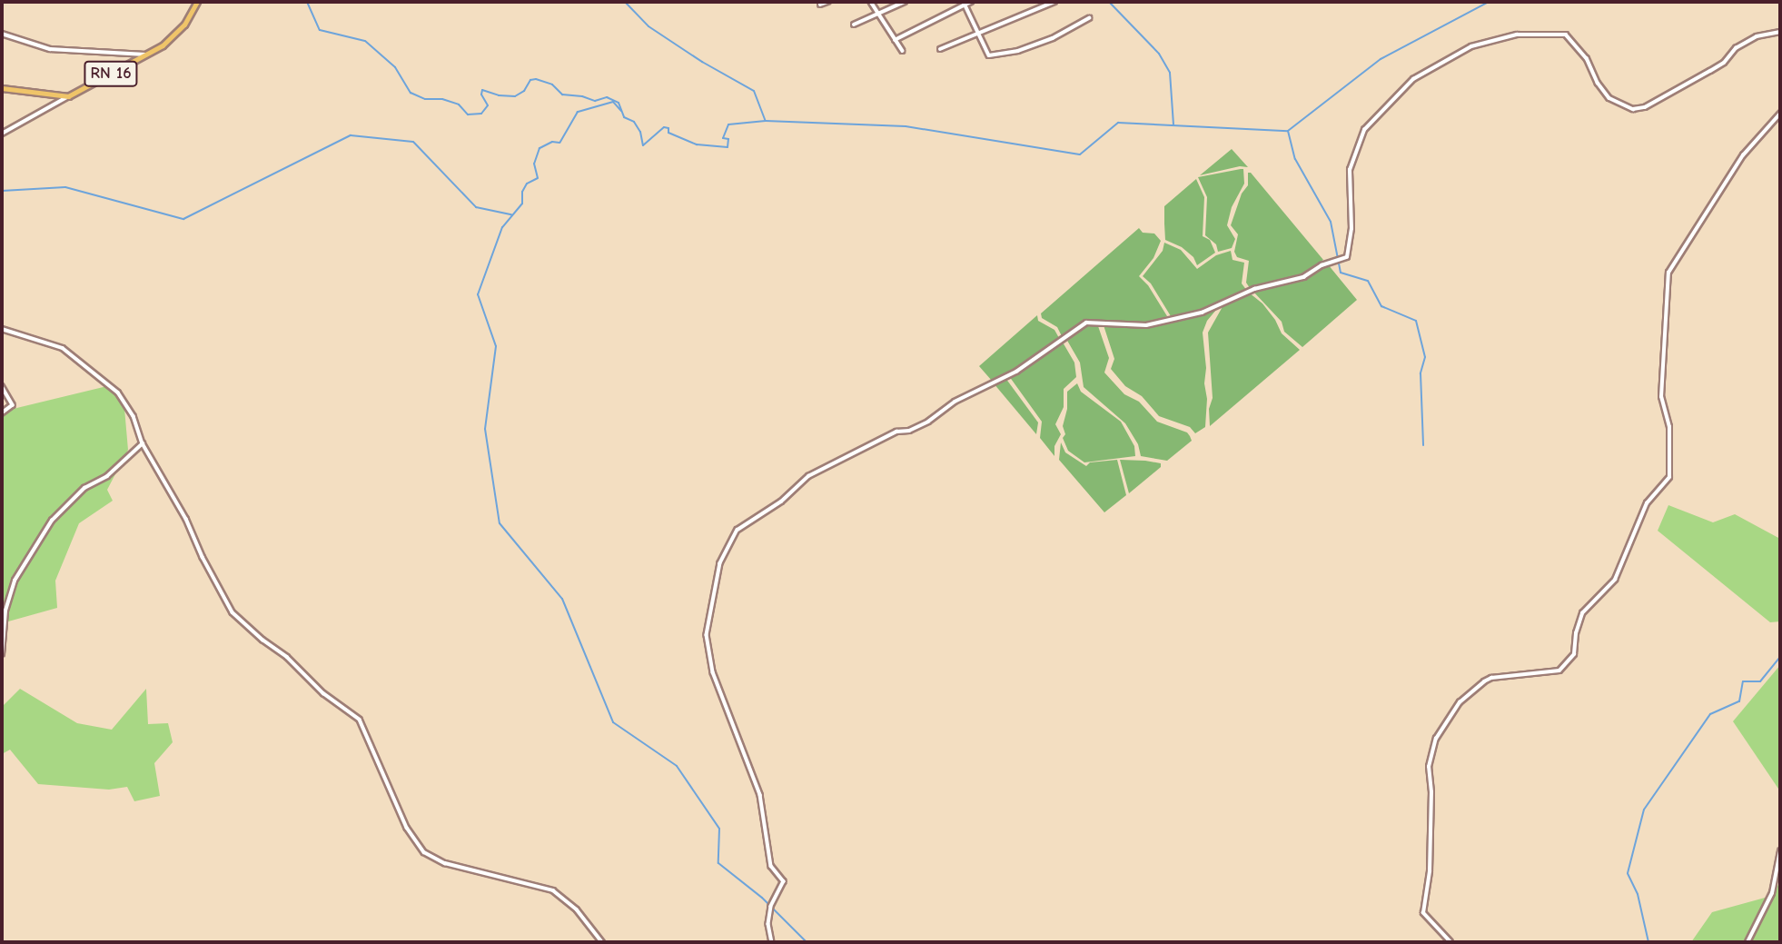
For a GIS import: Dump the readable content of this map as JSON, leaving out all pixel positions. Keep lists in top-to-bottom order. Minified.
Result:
{"streets":{"main road":["RN 16"]}}
